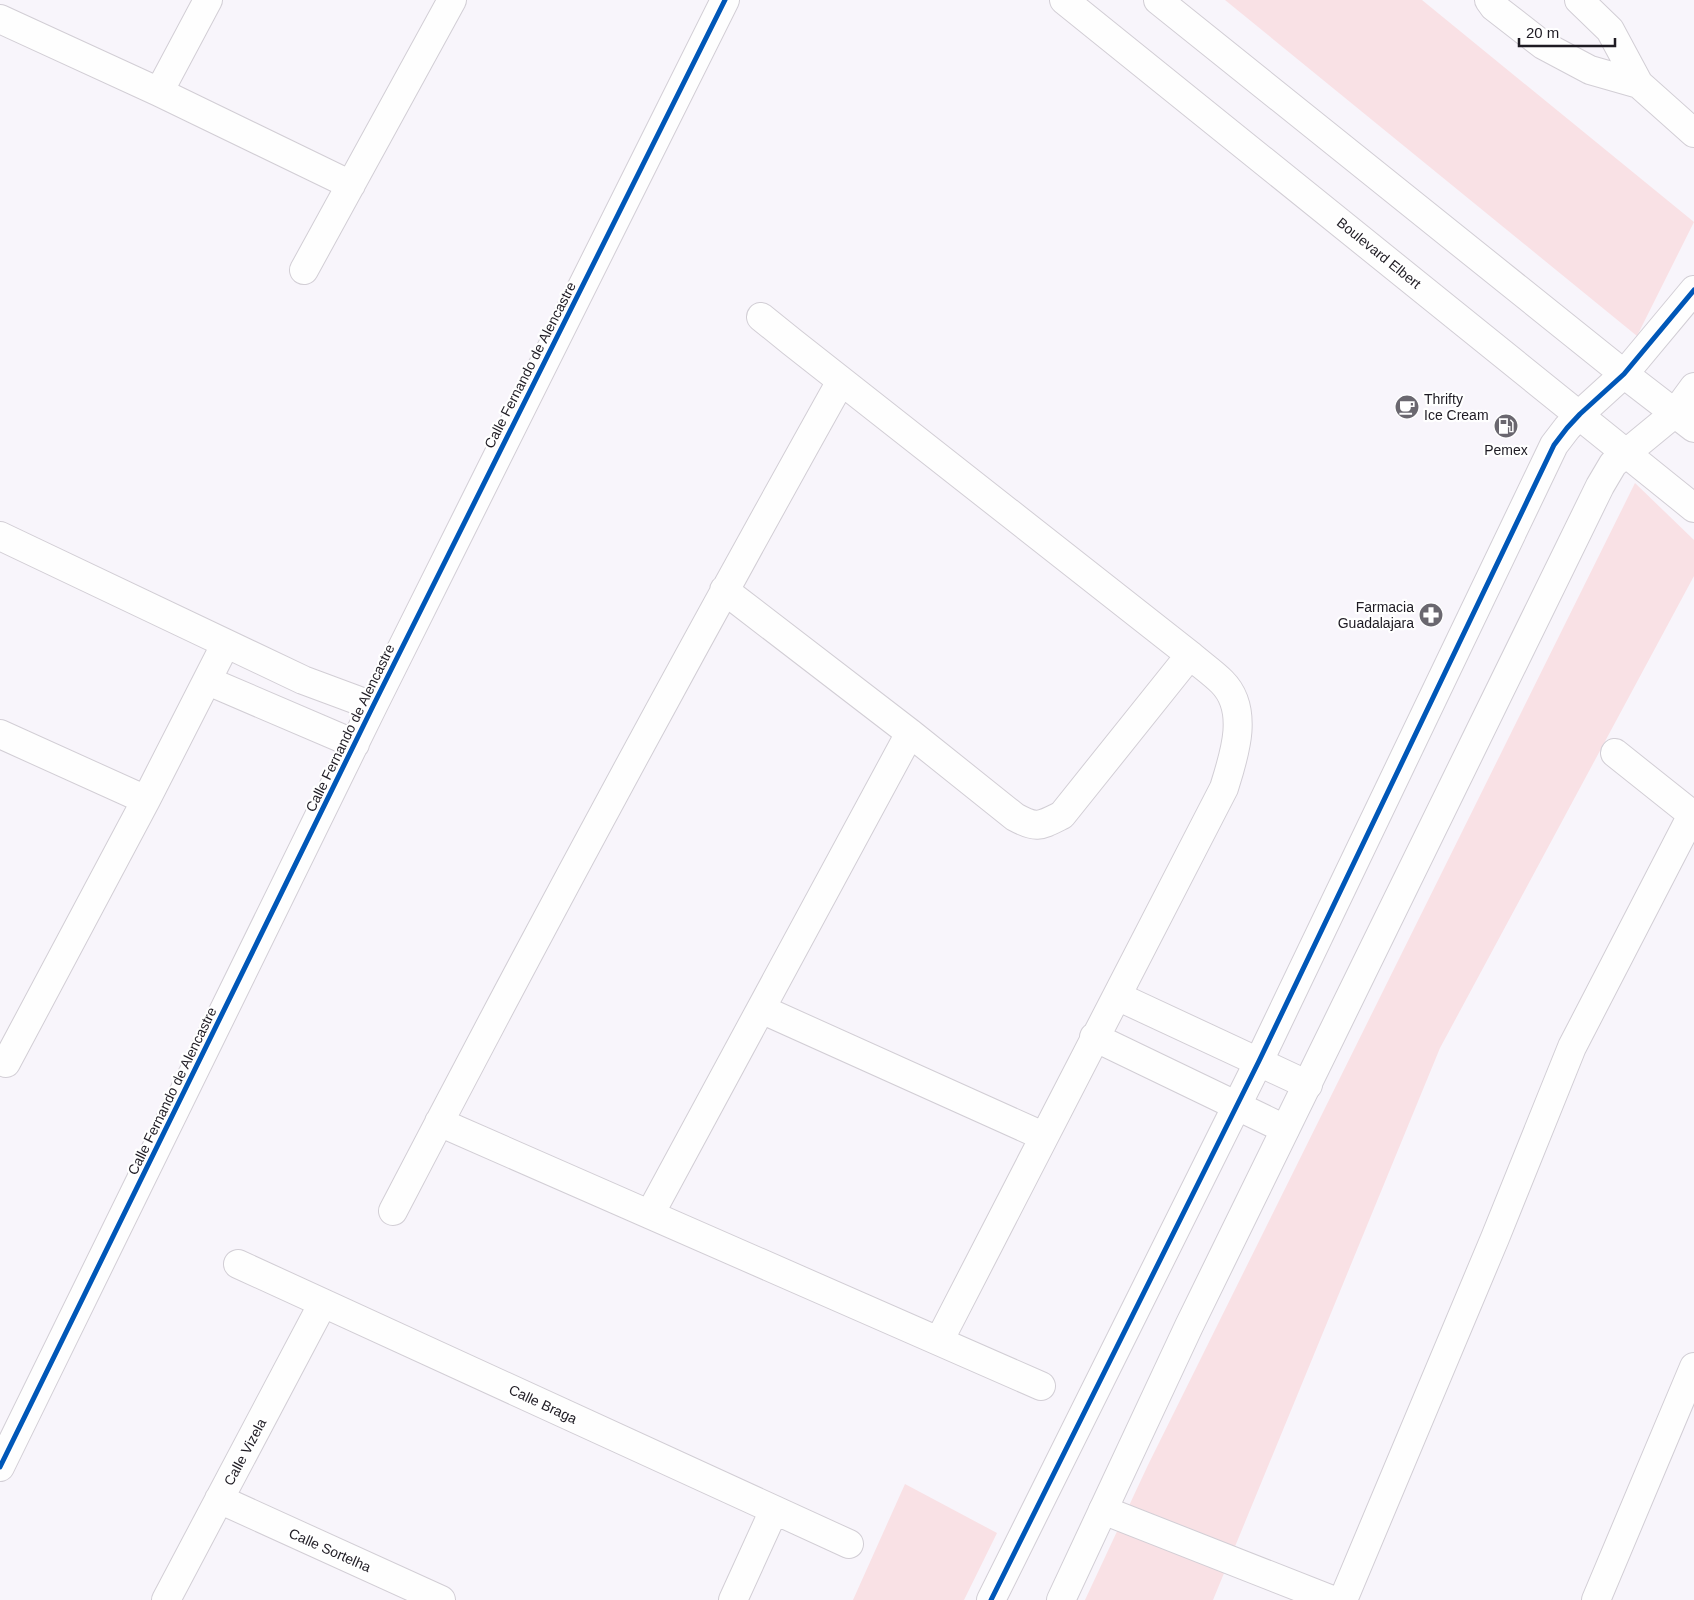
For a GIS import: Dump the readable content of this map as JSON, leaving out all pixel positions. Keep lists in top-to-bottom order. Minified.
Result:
{"streets":{"street":["Boulevard Elbert","Calle Fernando de Alencastre","Calle Braga","Calle Vizela","Calle Sortelha"]},"crossings":[["Calle Braga","Calle Vizela"],["Calle Vizela","Calle Sortelha"]],"places":{"cafe":["Thrifty Ice Cream"],"fuel station":["Pemex"],"pharmacy":["Farmacia Guadalajara"]},"scale_bar":"20 m"}
